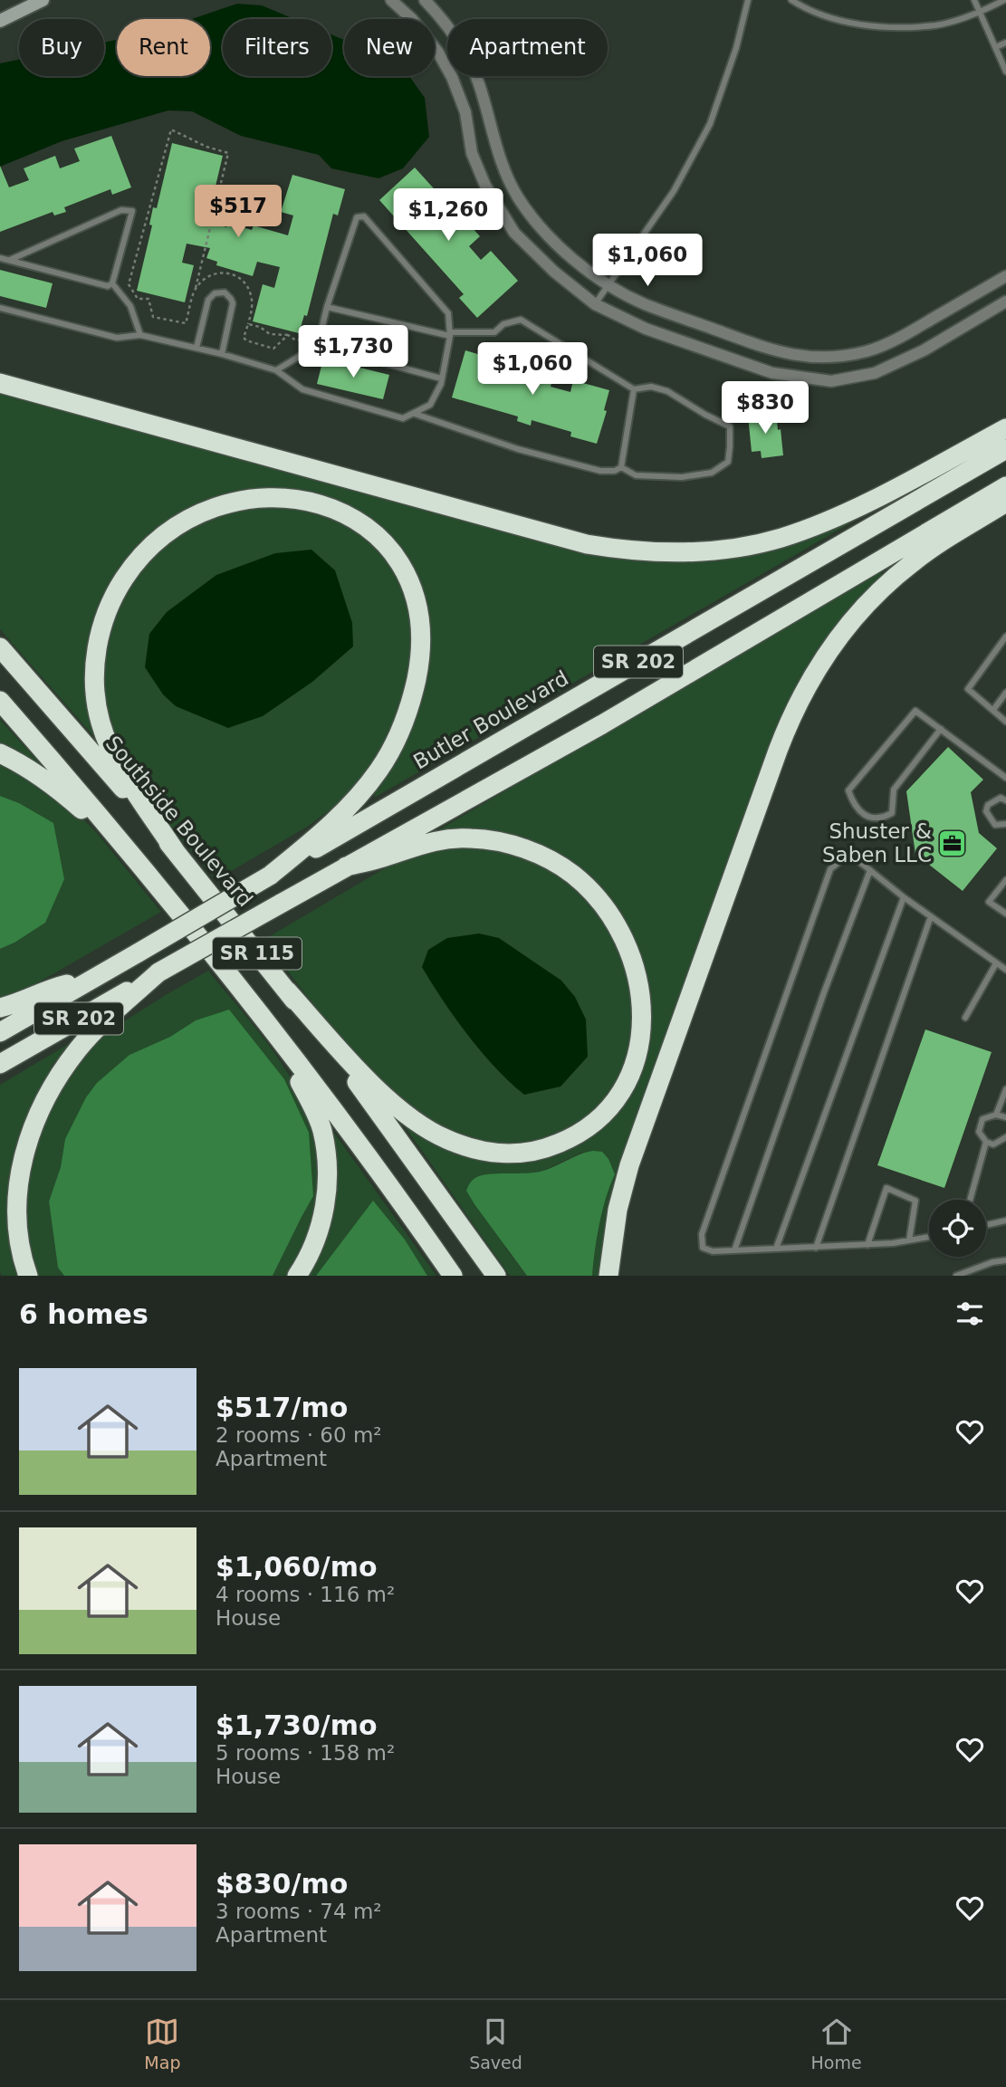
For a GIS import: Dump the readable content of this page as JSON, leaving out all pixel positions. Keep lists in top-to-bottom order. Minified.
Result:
{"streets":{"highway":["SR 202","Butler Boulevard","Southside Boulevard","SR 115"]},"places":{"office":["Shuster & Saben LLC"]},"page":{"chip":["Buy","Rent","Filters","New","Apartment"],"price":["$517","$1,260","$1,060","$1,730","$1,060","$830"],"heading":"6 homes","list":[{"name":"$517/mo","note":"2 rooms · 60 m² · Apartment"},{"name":"$1,060/mo","note":"4 rooms · 116 m² · House"},{"name":"$1,730/mo","note":"5 rooms · 158 m² · House"},{"name":"$830/mo","note":"3 rooms · 74 m² · Apartment"}],"tabs":["Map","Saved","Home"]}}
